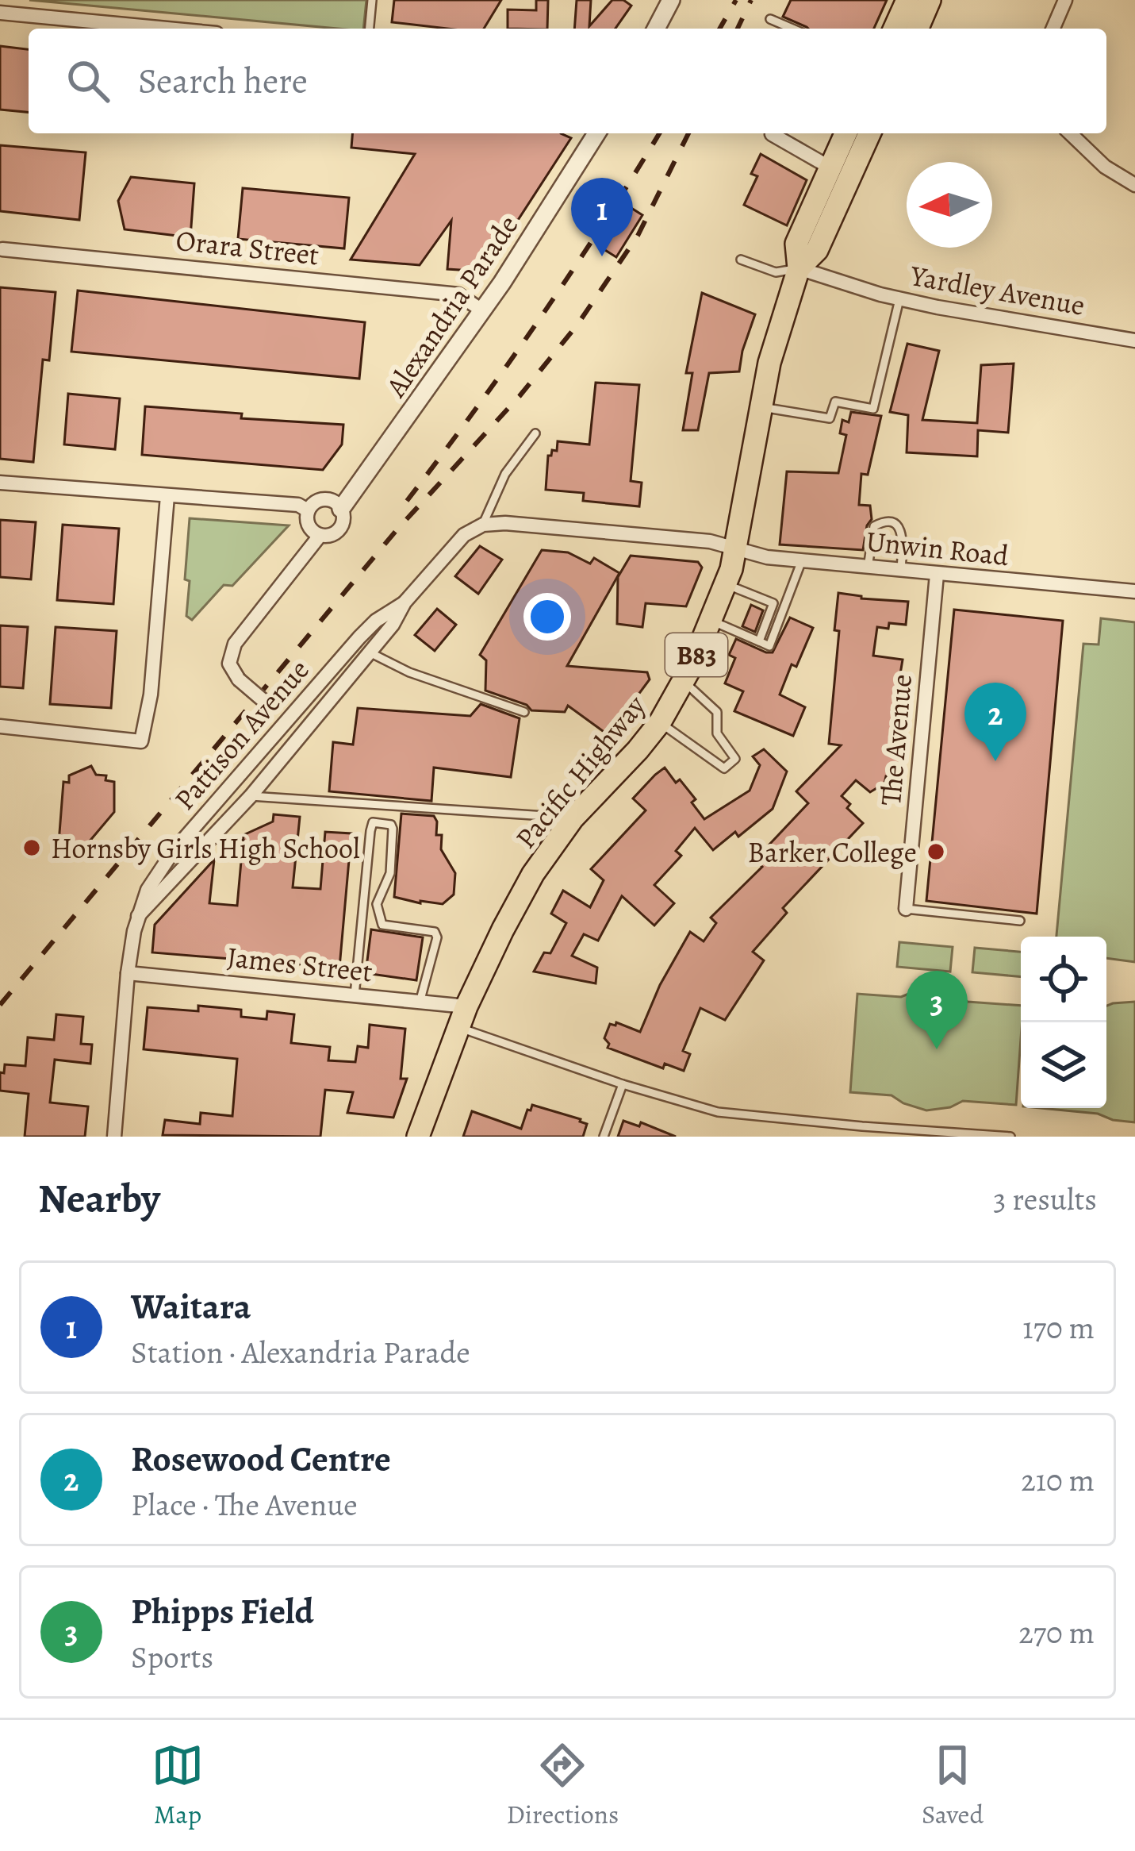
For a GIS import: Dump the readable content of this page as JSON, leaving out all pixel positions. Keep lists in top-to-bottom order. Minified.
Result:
{"streets":{"main road":["B83","Pacific Highway"],"street":["Orara Street","Yardley Avenue","Alexandria Parade","Unwin Road","Pattison Avenue","The Avenue","James Street"]},"crossings":[["Orara Street","Alexandria Parade"],["Yardley Avenue","Pacific Highway"],["Unwin Road","Pattison Avenue"],["Unwin Road","The Avenue"],["Unwin Road","Pacific Highway"],["Pacific Highway","James Street"]],"places":["Hornsby Girls High School","Barker College"],"north":"left","page":{"search":"Search here","pins":["1","2","3"],"heading":["Nearby","3 results"],"list":[{"mark":"1","name":"Waitara","note":"Station · Alexandria Parade","value":"170 m"},{"mark":"2","name":"Rosewood Centre","note":"Place · The Avenue","value":"210 m"},{"mark":"3","name":"Phipps Field","note":"Sports","value":"270 m"}],"nav":["Map","Directions","Saved"]}}
